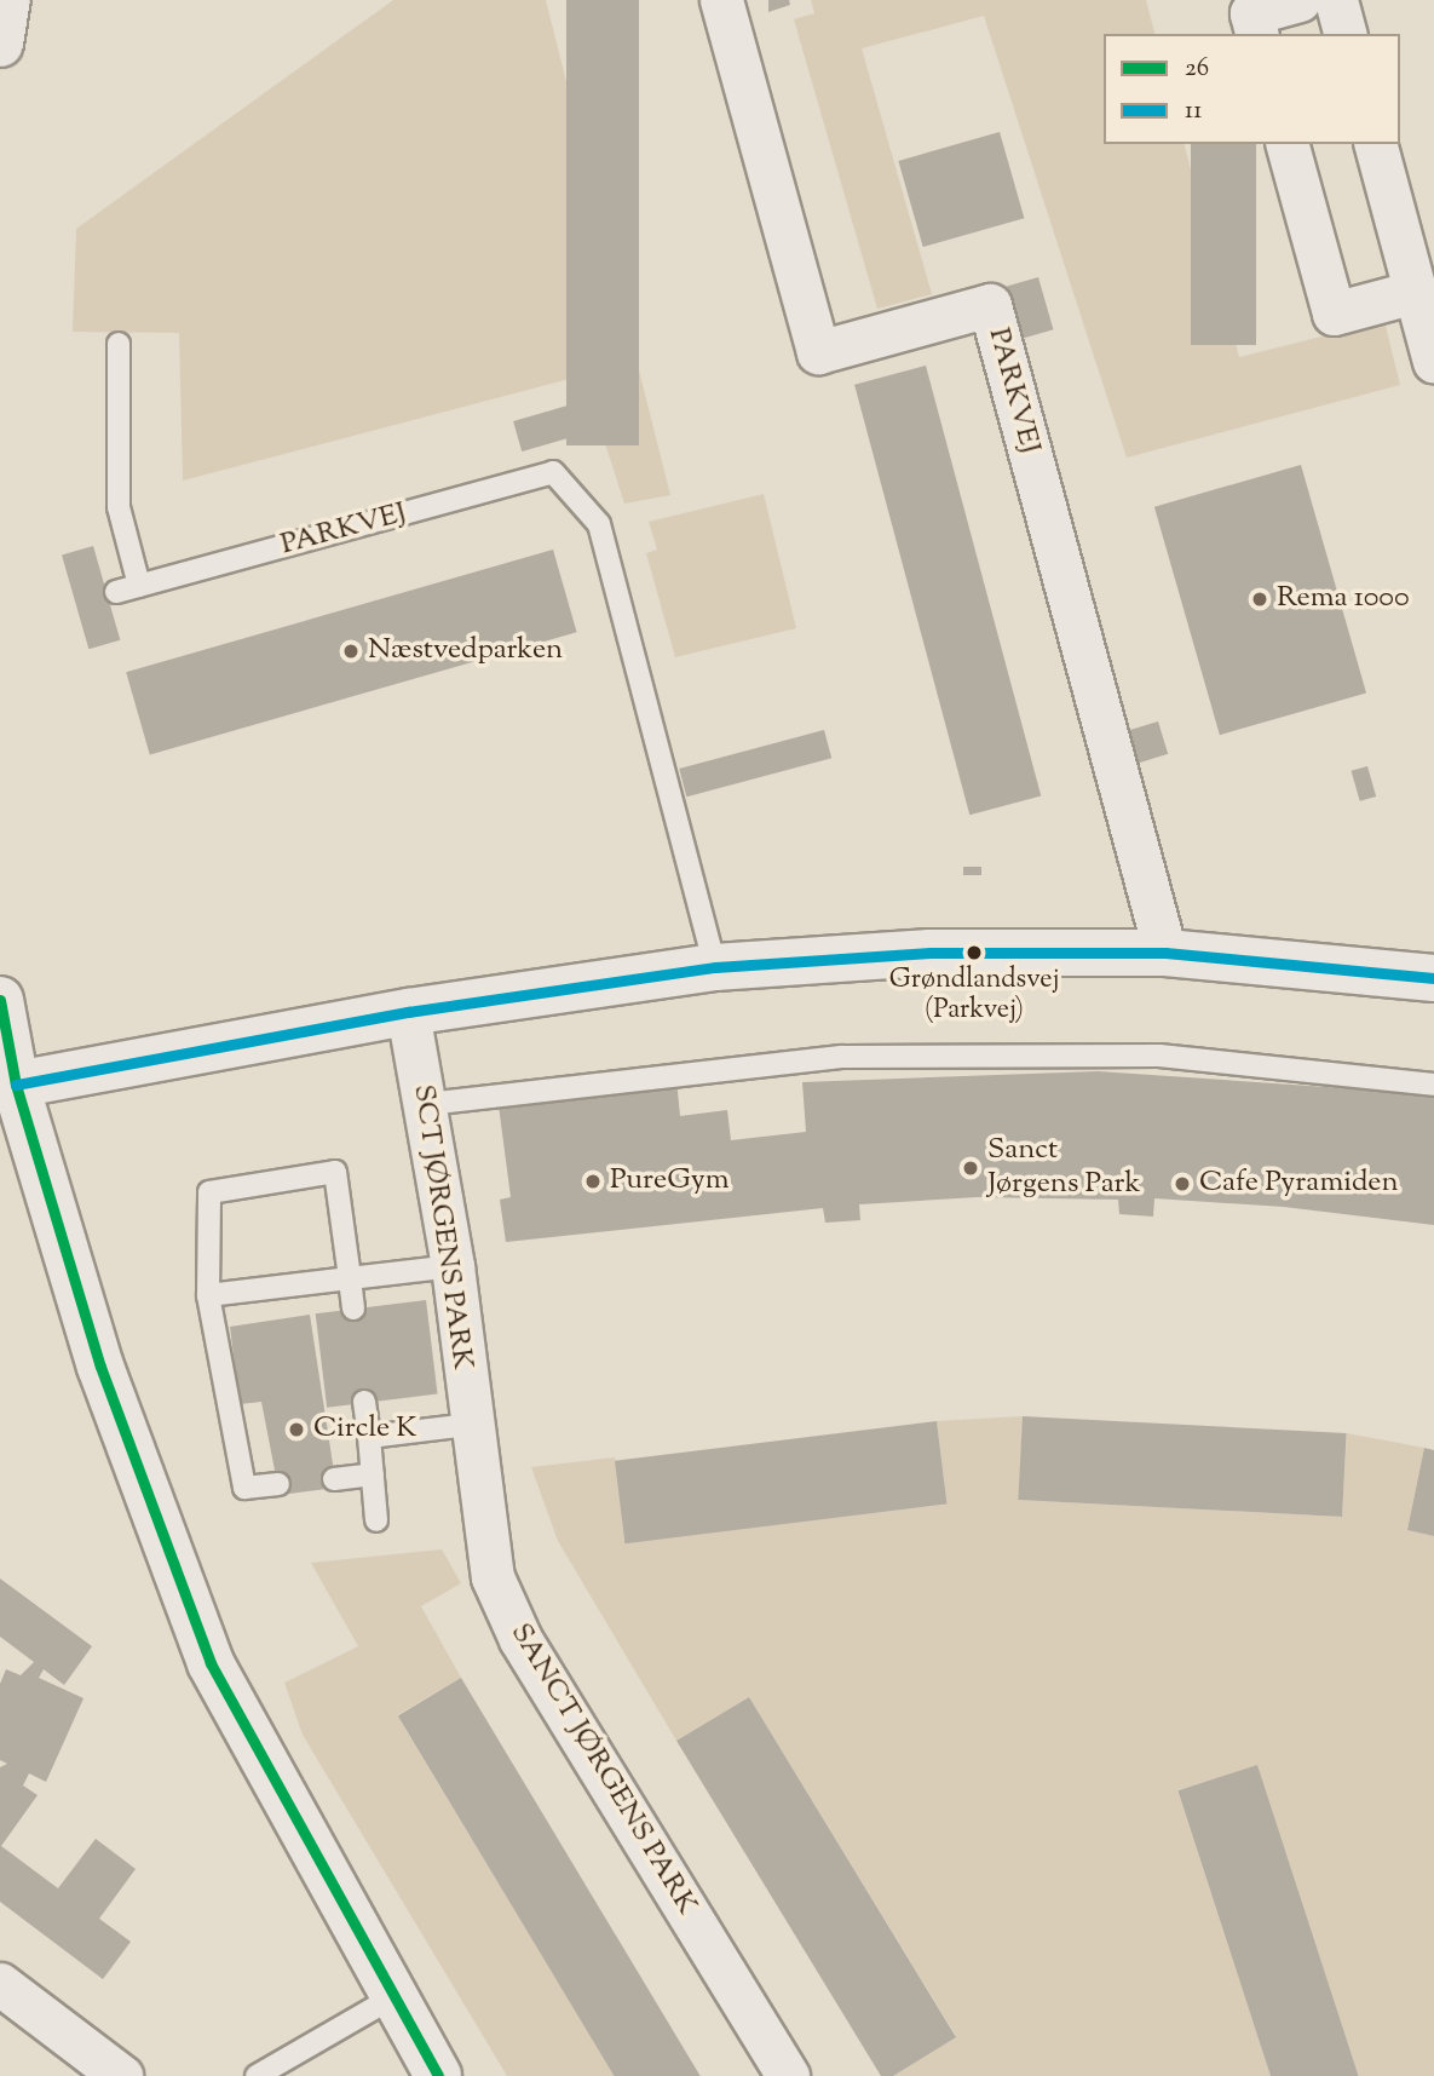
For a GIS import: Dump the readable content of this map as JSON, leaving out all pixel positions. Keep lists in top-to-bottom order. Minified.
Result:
{"streets":{"street":["PARKVEJ","SCT JØRGENS PARK","SANCT JØRGENS PARK"]},"crossings":[["SCT JØRGENS PARK","SANCT JØRGENS PARK"]],"places":["Rema 1000","Næstvedparken","Grøndlandsvej (Parkvej)","Sanct Jørgens Park","PureGym","Cafe Pyramiden","Circle K"],"lines":["transit line 11","transit line 26"],"legend":["26","11"]}
